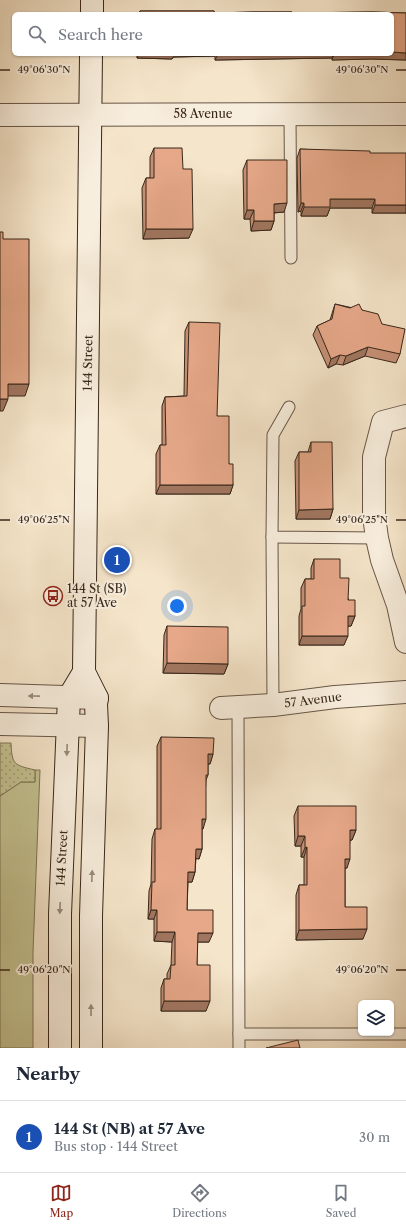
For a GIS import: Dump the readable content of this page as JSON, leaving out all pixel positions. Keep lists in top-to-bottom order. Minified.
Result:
{"streets":{"main road":["58 Avenue","144 Street","57 Avenue"]},"crossings":[["58 Avenue","144 Street"]],"places":{"bus stop":["144 St (SB) at 57 Ave"]},"page":{"search":"Search here","pins":"1","heading":"Nearby","list":[{"mark":"1","name":"144 St (NB) at 57 Ave","note":"Bus stop · 144 Street","value":"30 m"}],"nav":["Map","Directions","Saved"]},"coordinates":["49°06'30\"N","49°06'25\"N","49°06'20\"N"]}
